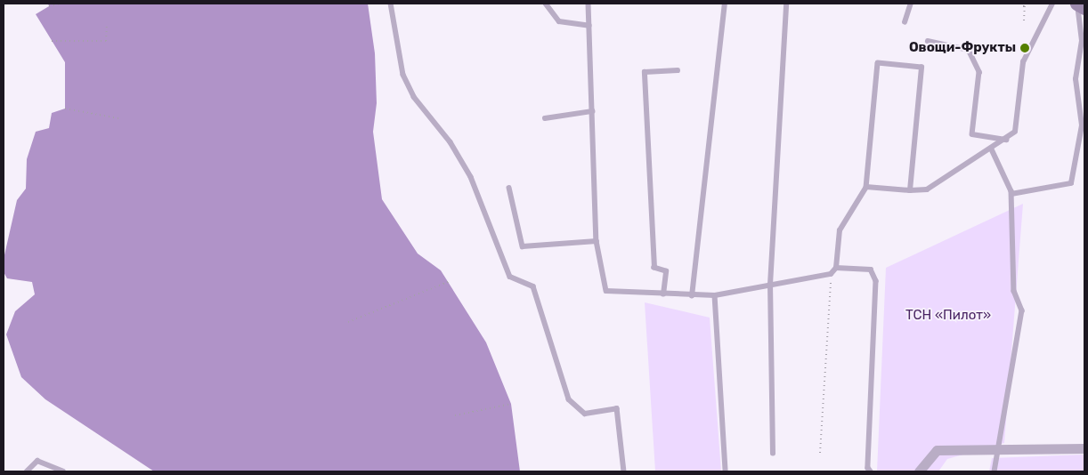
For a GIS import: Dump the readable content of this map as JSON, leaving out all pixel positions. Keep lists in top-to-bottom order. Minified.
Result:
{"parks":["ТСН «Пилот»"],"places":["Овощи-Фрукты"]}
